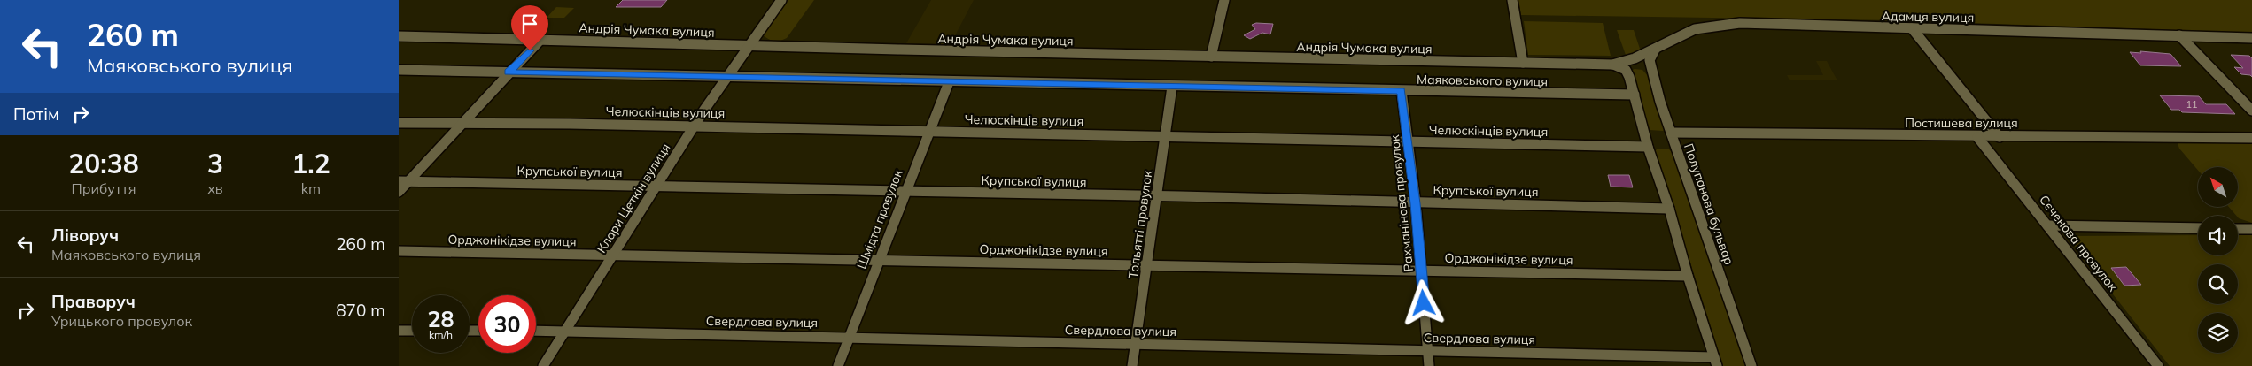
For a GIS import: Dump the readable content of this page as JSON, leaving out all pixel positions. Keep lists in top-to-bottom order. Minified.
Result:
{"streets":{"street":["Адамця вулиця","Андрія Чумака вулиця","Маяковського вулиця","Челюскінців вулиця","Постишева вулиця","Крупської вулиця","Клари Цеткін вулиця","Рахманінова провулок","Полупанова бульвар","Шмідта провулок","Тольятті провулок","Орджонікідзе вулиця","Сєченова провулок","Свердлова вулиця"]},"crossings":[["Адамця вулиця","Андрія Чумака вулиця"],["Адамця вулиця","Полупанова бульвар"],["Андрія Чумака вулиця","Клари Цеткін вулиця"],["Маяковського вулиця","Клари Цеткін вулиця"],["Маяковського вулиця","Рахманінова провулок"],["Маяковського вулиця","Шмідта провулок"],["Маяковського вулиця","Тольятті провулок"],["Челюскінців вулиця","Клари Цеткін вулиця"],["Челюскінців вулиця","Рахманінова провулок"],["Челюскінців вулиця","Шмідта провулок"],["Челюскінців вулиця","Тольятті провулок"],["Постишева вулиця","Полупанова бульвар"],["Постишева вулиця","Сєченова провулок"],["Крупської вулиця","Клари Цеткін вулиця"],["Крупської вулиця","Рахманінова провулок"],["Крупської вулиця","Шмідта провулок"],["Крупської вулиця","Тольятті провулок"],["Клари Цеткін вулиця","Орджонікідзе вулиця"],["Клари Цеткін вулиця","Свердлова вулиця"],["Рахманінова провулок","Орджонікідзе вулиця"],["Рахманінова провулок","Свердлова вулиця"],["Шмідта провулок","Орджонікідзе вулиця"],["Шмідта провулок","Свердлова вулиця"],["Тольятті провулок","Орджонікідзе вулиця"],["Тольятті провулок","Свердлова вулиця"]],"house_numbers":["11"],"north":"top left","page":{"turn":["260 m","Маяковського вулиця"],"then":"Потім","eta":["20:38","Прибуття","3","хв","1.2","km"],"list":[{"name":"Ліворуч","note":"Маяковського вулиця","value":"260 m"},{"name":"Праворуч","note":"Урицького провулок","value":"870 m"}],"speed":"28 km/h","limit":"30"}}
